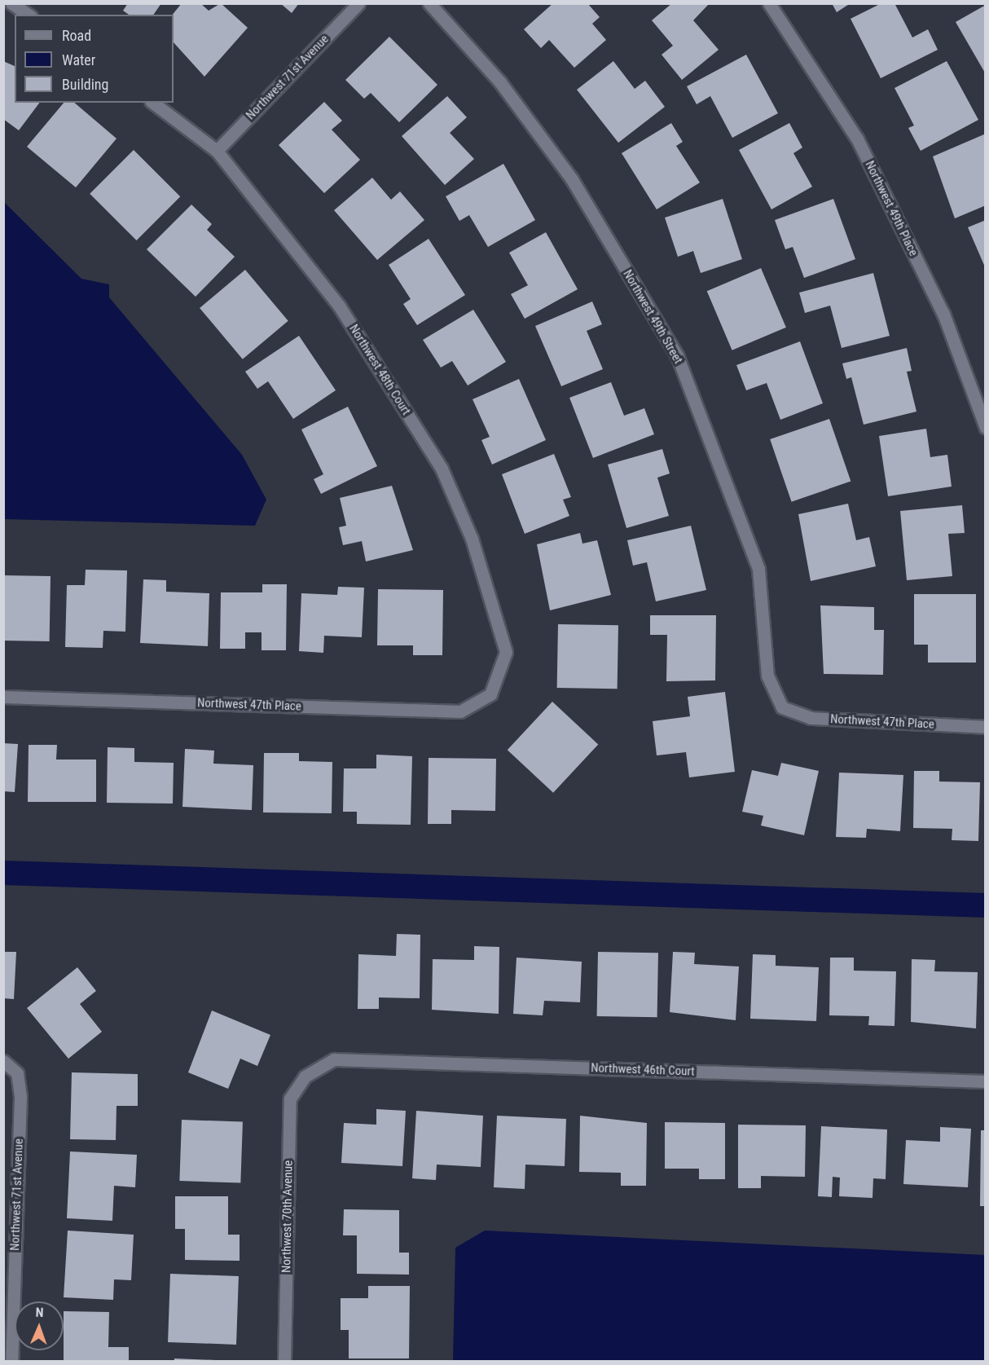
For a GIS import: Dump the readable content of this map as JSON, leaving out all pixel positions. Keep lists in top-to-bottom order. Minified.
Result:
{"streets":{"street":["Northwest 71st Avenue","Northwest 49th Place","Northwest 49th Street","Northwest 48th Court","Northwest 47th Place","Northwest 46th Court","Northwest 70th Avenue"]},"crossings":[["Northwest 71st Avenue","Northwest 48th Court"],["Northwest 49th Street","Northwest 47th Place"],["Northwest 48th Court","Northwest 47th Place"],["Northwest 46th Court","Northwest 70th Avenue"]],"legend":["Road","Water","Building"],"north":"top"}
